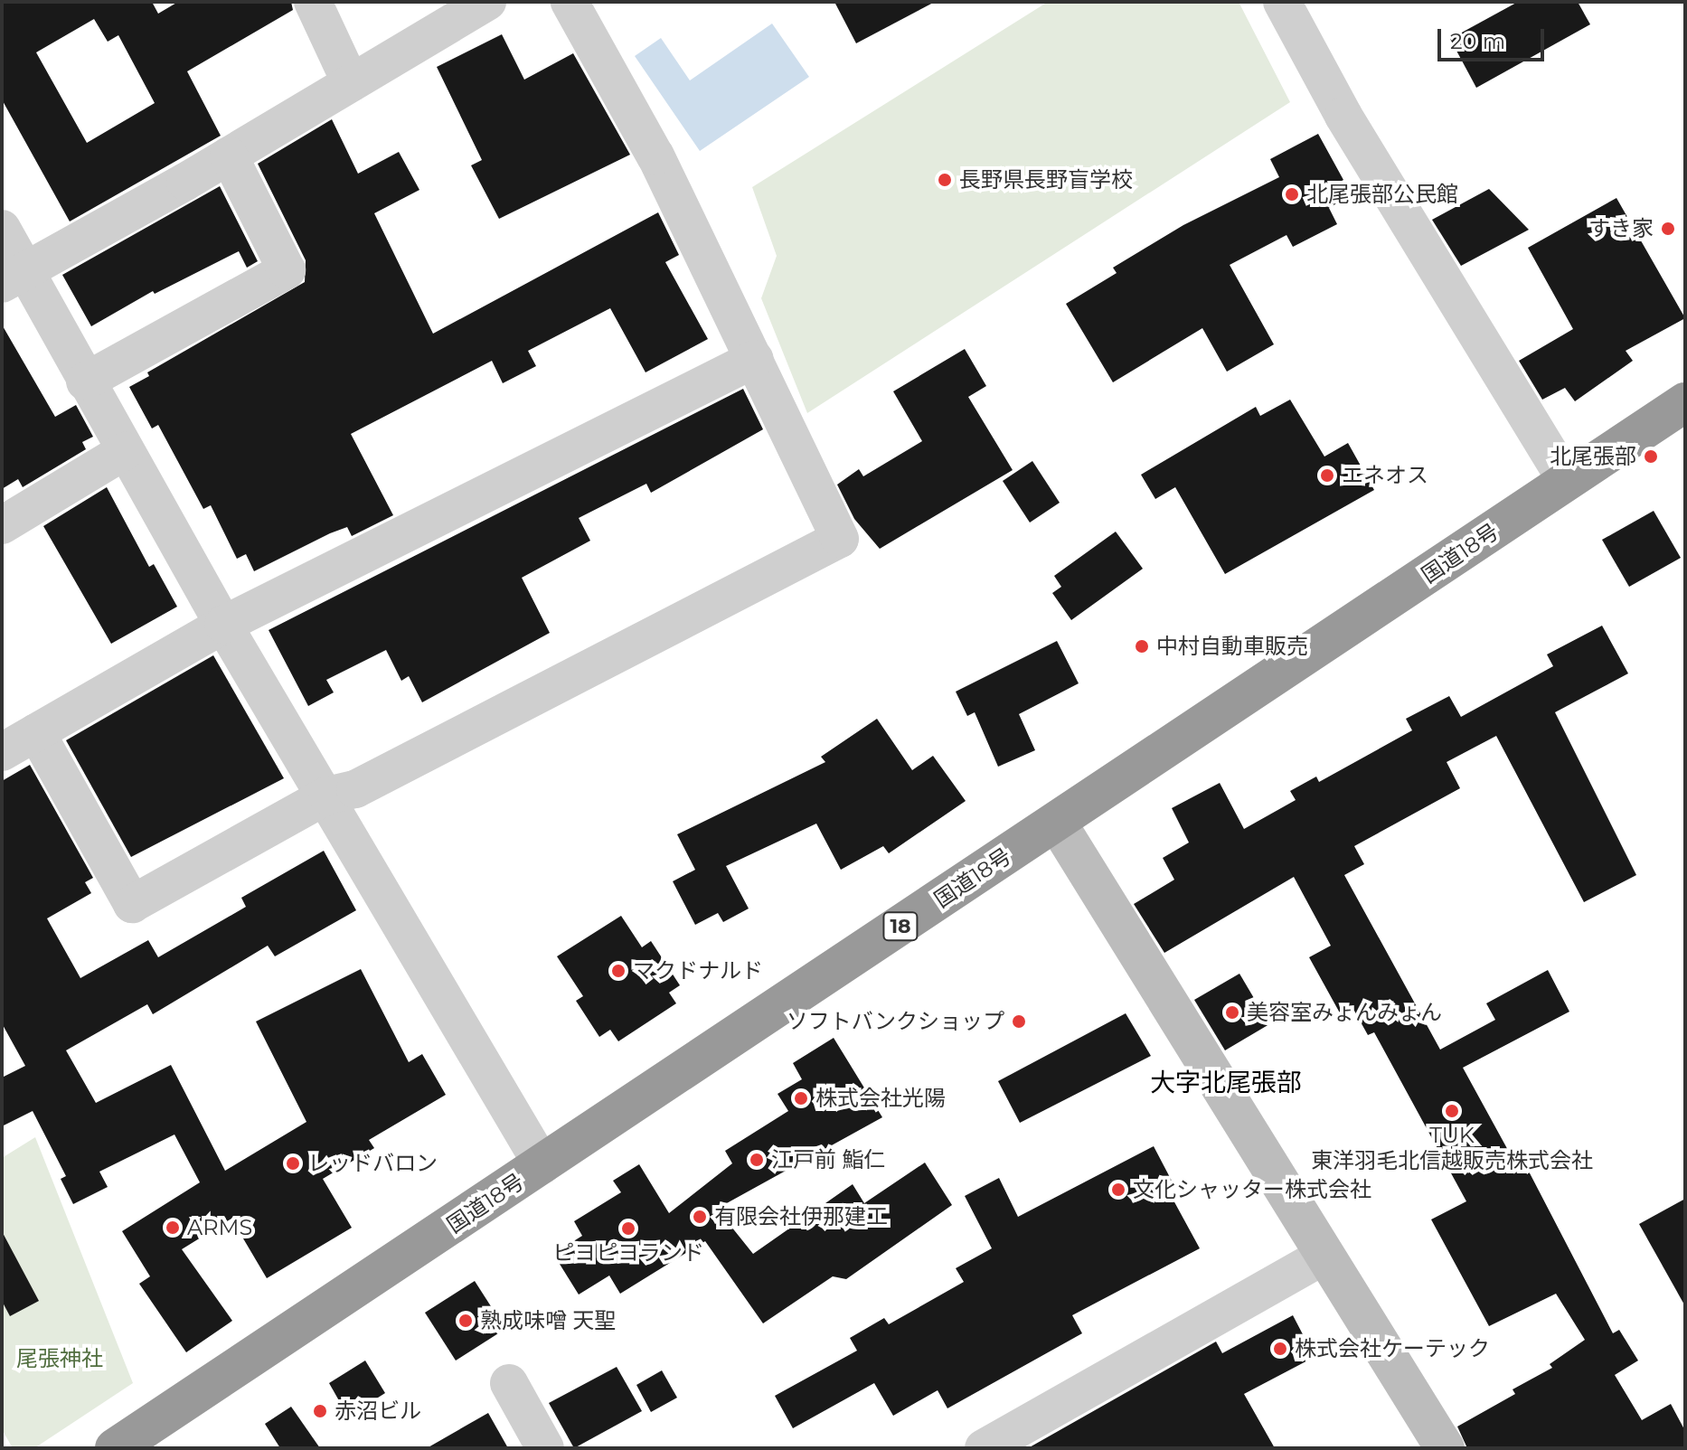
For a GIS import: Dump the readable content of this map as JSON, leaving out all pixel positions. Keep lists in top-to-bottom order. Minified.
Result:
{"streets":{"highway":["国道18号","18"]},"districts":["大字北尾張部"],"parks":["尾張神社"],"places":["長野県長野盲学校","北尾張部公民館","すき家","北尾張部","エネオス","中村自動車販売","マクドナルド","美容室みょんみょん","ソフトバンクショップ","株式会社光陽","TUK 東洋羽毛北信越販売株式会社","江戸前 鮨仁","レッドバロン","文化シャッター株式会社","有限会社伊那建工","ARMS","ピヨピヨランド","熟成味噌 天聖","株式会社ケーテック","赤沼ビル"],"scale_bar":"20 m"}
